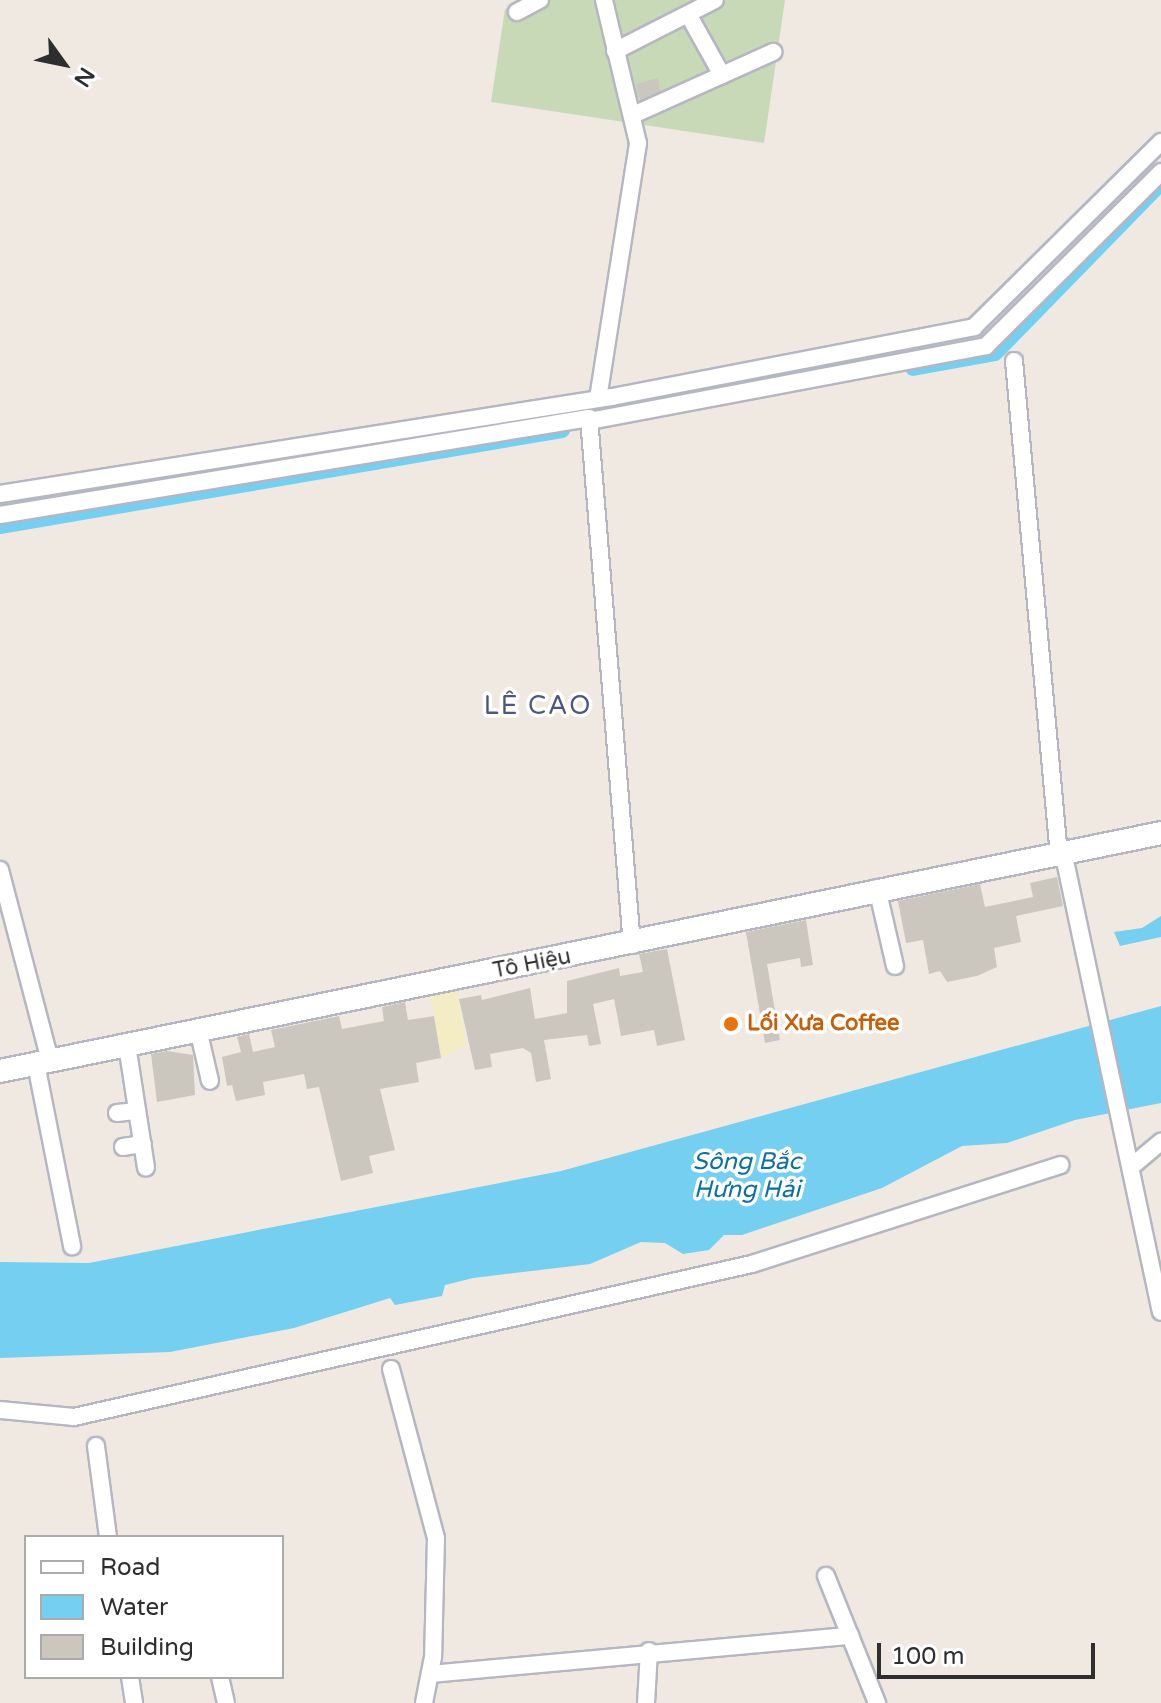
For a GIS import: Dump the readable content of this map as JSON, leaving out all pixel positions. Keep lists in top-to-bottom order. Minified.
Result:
{"streets":{"main road":["Tô Hiệu"]},"districts":["LÊ CAO"],"water":["Sông Bắc Hưng Hải"],"places":["Lối Xưa Coffee"],"legend":["Road","Water","Building"],"scale_bar":"100 m","north":"bottom right"}
